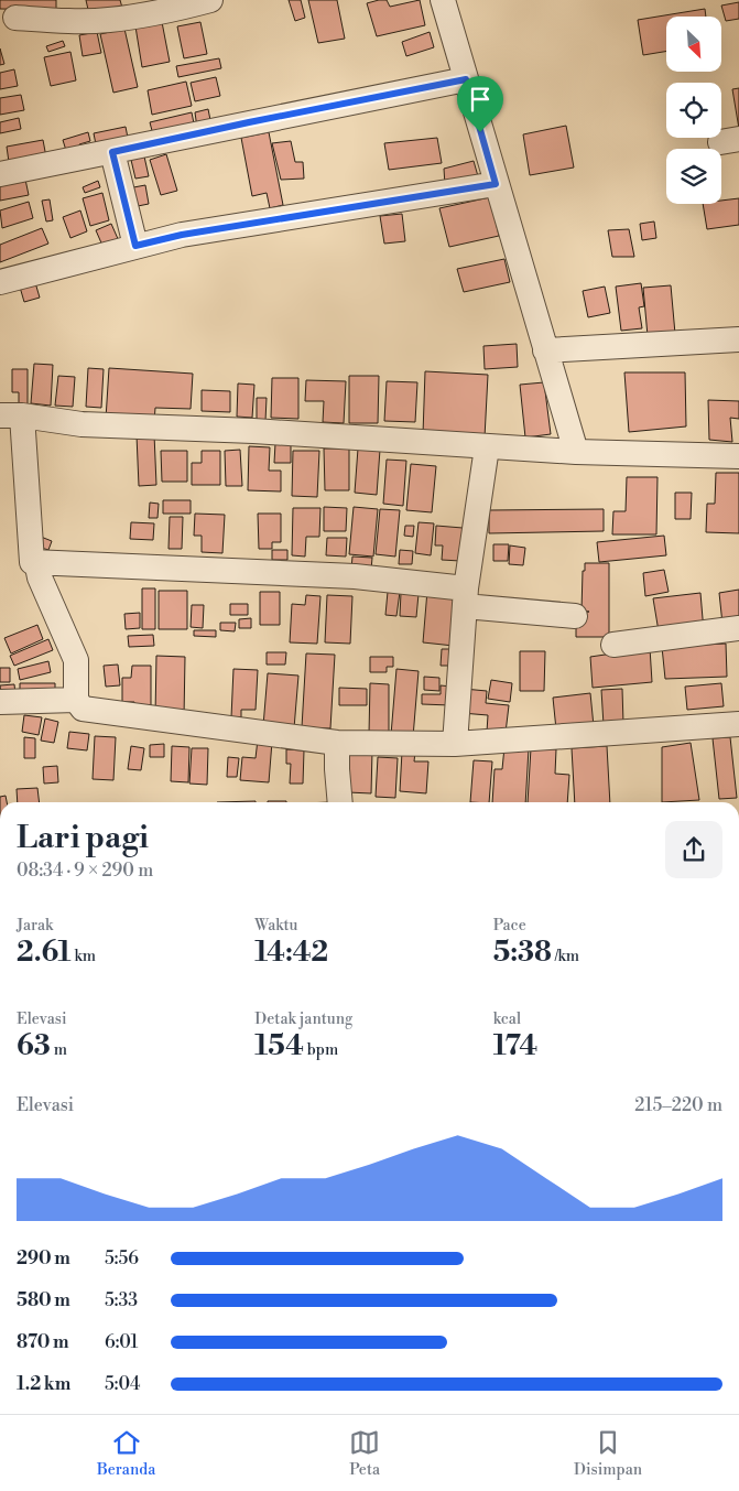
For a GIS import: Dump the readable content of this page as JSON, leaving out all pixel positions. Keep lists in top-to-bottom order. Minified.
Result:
{"north":"bottom right","page":{"heading":["Lari pagi","08:34 · 9 × 290 m"],"stats":[["Jarak","2.61 km"],["Waktu","14:42"],["Pace","5:38 /km"],["Elevasi","63 m"],["Detak jantung","154 bpm"],["kcal","174"]],"chart":["Elevasi","215–220 m"],"list":[{"name":"290 m","note":"5:56"},{"name":"580 m","note":"5:33"},{"name":"870 m","note":"6:01"},{"name":"1.2 km","note":"5:04"}],"tabs":["Beranda","Peta","Disimpan"]}}
